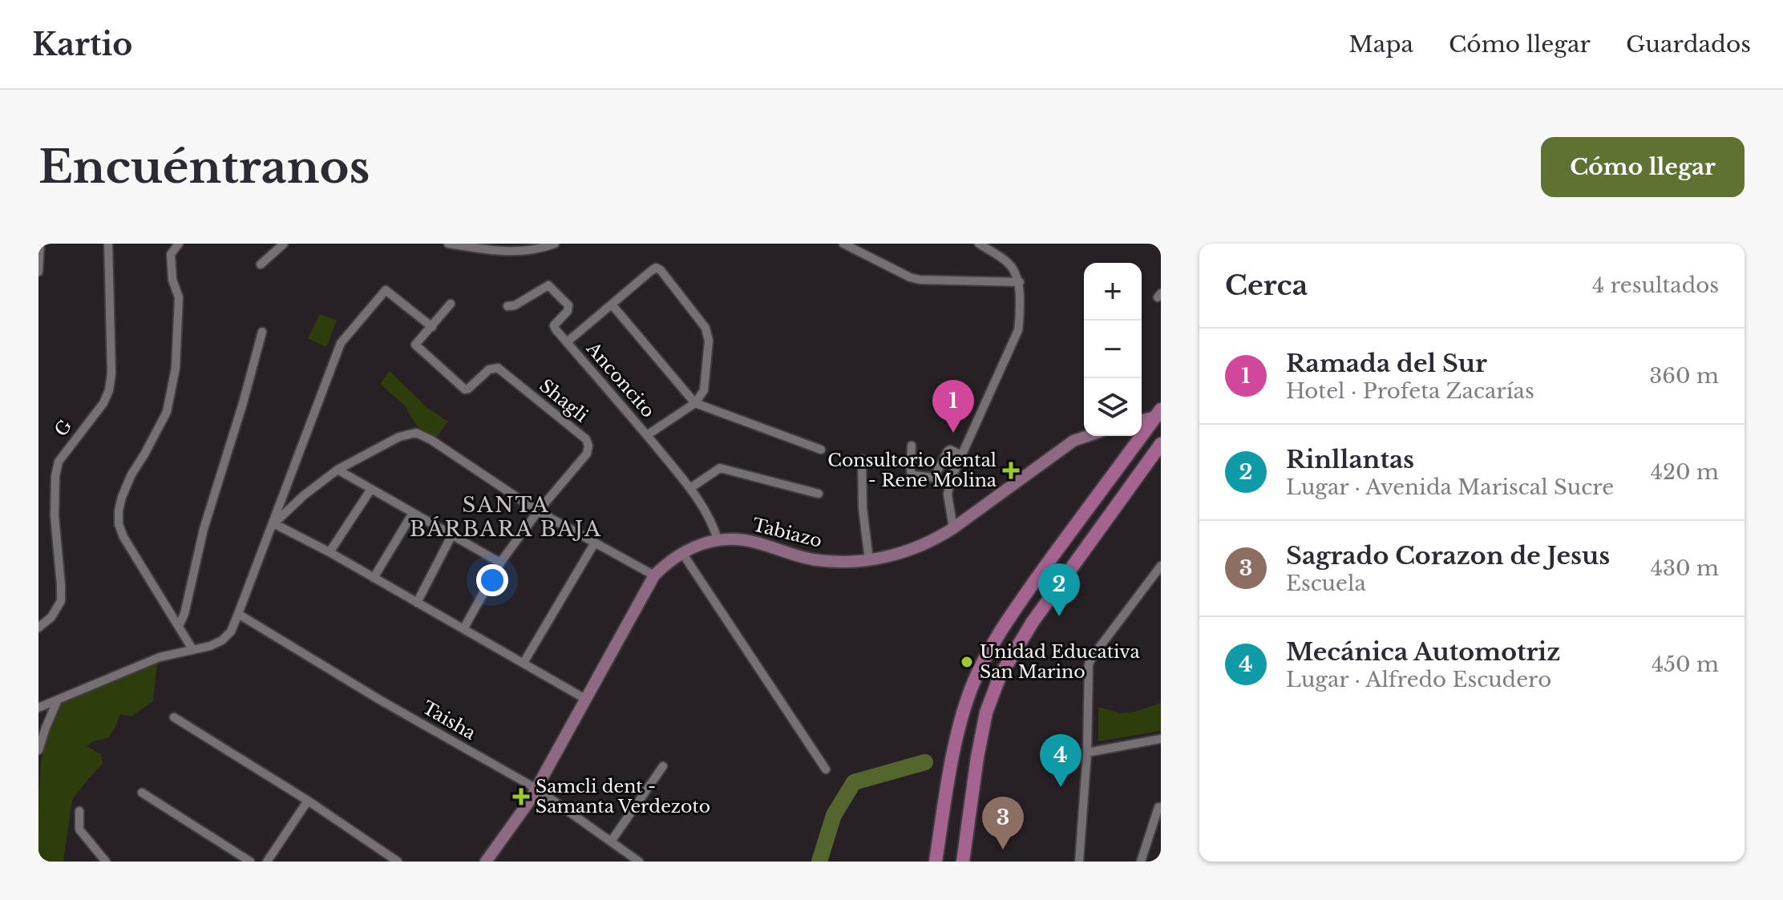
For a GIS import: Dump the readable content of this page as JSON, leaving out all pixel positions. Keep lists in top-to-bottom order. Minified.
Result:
{"streets":{"street":["Anconcito","Shagli","G","Tabiazo","Taisha"]},"crossings":[["Anconcito","Tabiazo"],["Tabiazo","Taisha"]],"districts":["SANTA BÁRBARA BAJA"],"places":{"health":["Consultorio dental - Rene Molina","Samcli dent - Samanta Verdezoto"],"other":["Unidad Educativa San Marino"]},"page":{"header":"Kartio","nav":["Mapa","Cómo llegar","Guardados"],"buttons":"Cómo llegar","title":"Encuéntranos","heading":["Cerca","4 resultados"],"map_buttons":["+","−"],"list":[{"mark":"1","name":"Ramada del Sur","note":"Hotel · Profeta Zacarías","value":"360 m"},{"mark":"2","name":"Rinllantas","note":"Lugar · Avenida Mariscal Sucre","value":"420 m"},{"mark":"3","name":"Sagrado Corazon de Jesus","note":"Escuela","value":"430 m"},{"mark":"4","name":"Mecánica Automotriz","note":"Lugar · Alfredo Escudero","value":"450 m"}],"pins":["1","2","4","3"]}}
